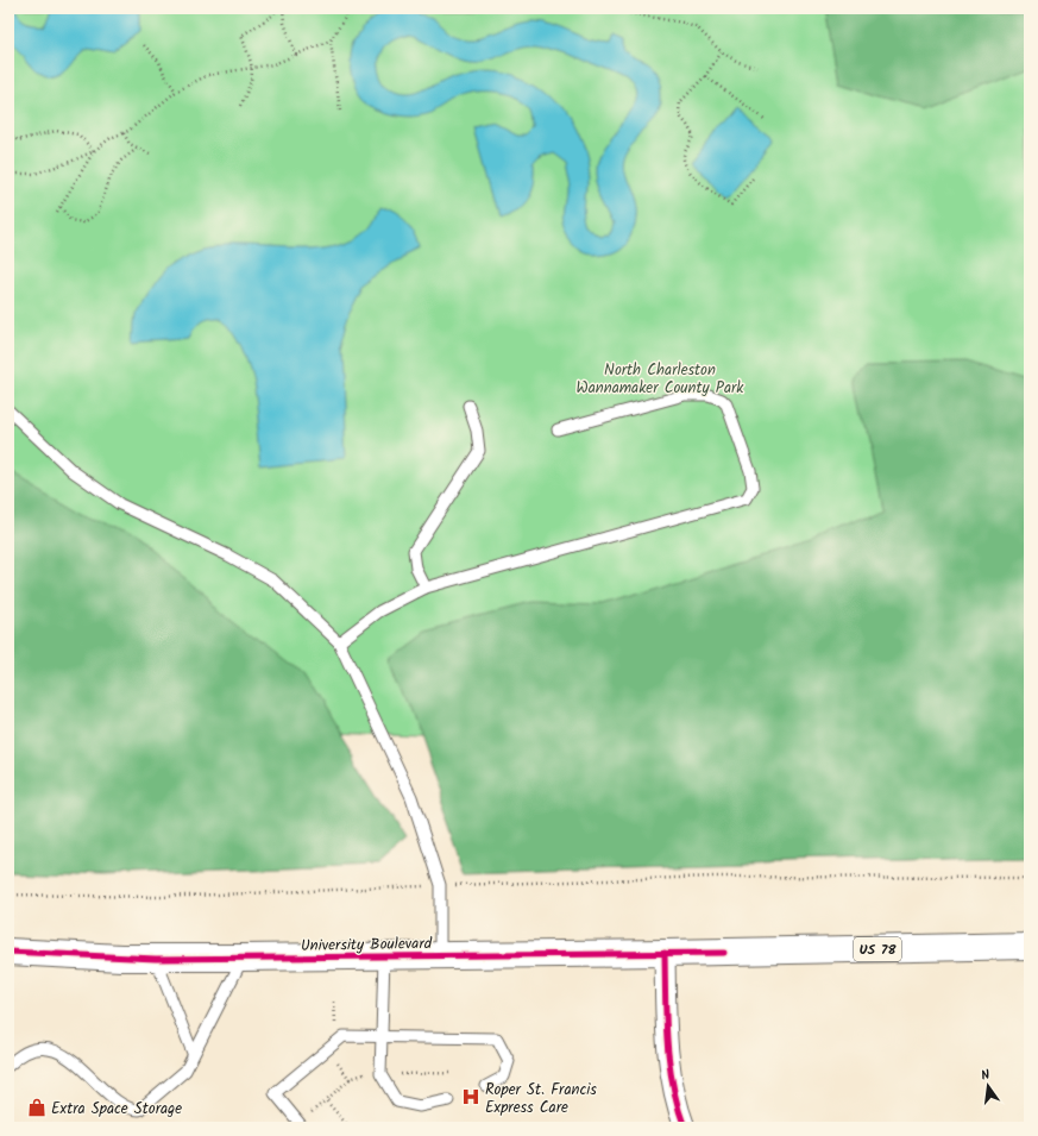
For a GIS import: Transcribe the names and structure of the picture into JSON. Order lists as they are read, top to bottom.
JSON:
{
  "streets": {
    "main road": ["University Boulevard", "US 78"]
  },
  "parks": ["North Charleston Wannamaker County Park"],
  "places": {
    "hospital": ["Roper St. Francis Express Care"],
    "shop": ["Extra Space Storage"]
  },
  "north": "top"
}
